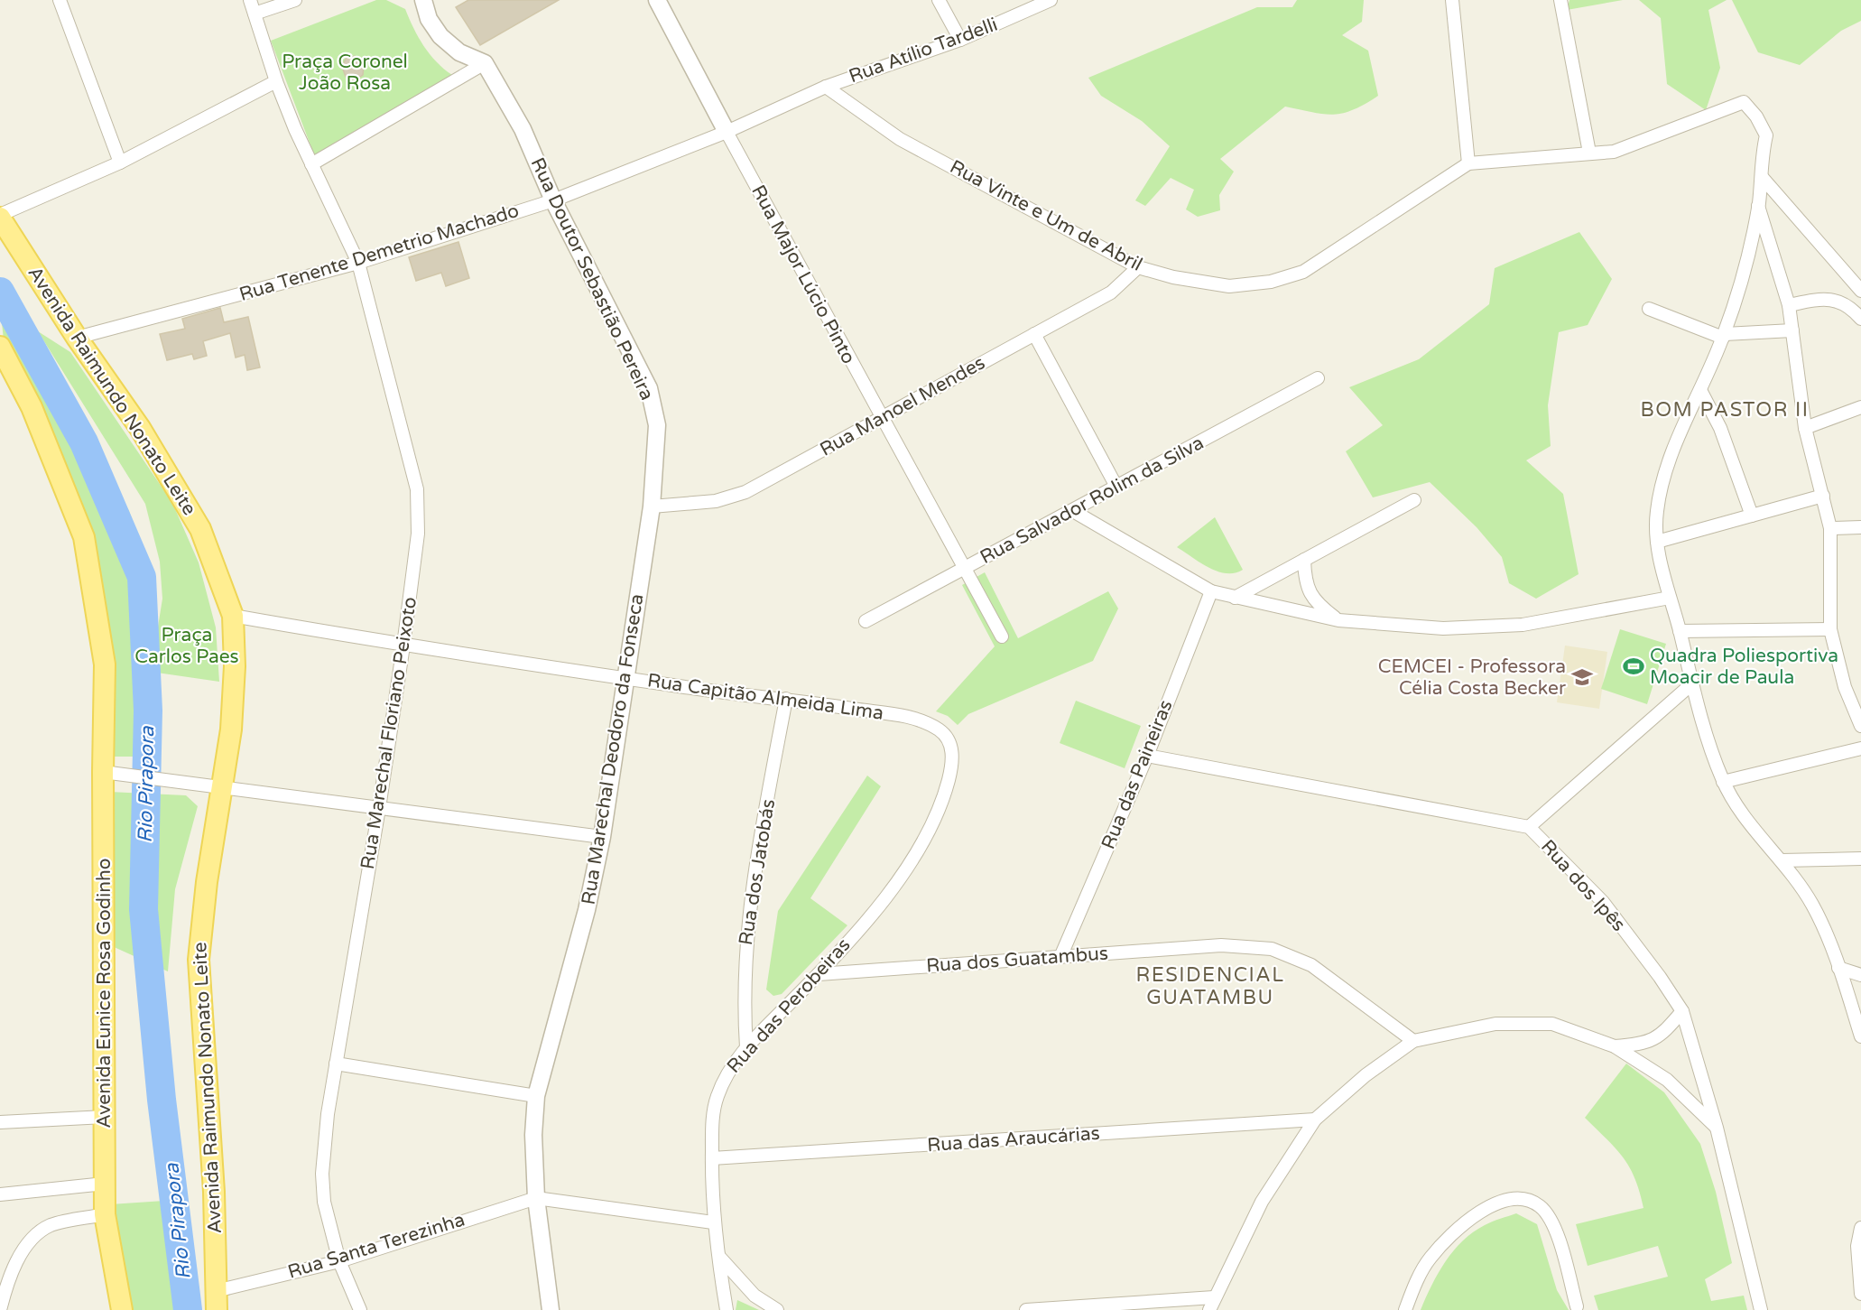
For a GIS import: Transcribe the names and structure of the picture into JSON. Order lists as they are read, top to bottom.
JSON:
{
  "streets": {
    "main road": ["Avenida Raimundo Nonato Leite", "Avenida Eunice Rosa Godinho"],
    "street": [
      "Rua Atílio Tardelli",
      "Rua Vinte e Um de Abril",
      "Rua Tenente Demetrio Machado",
      "Rua Major Lúcio Pinto",
      "Rua Doutor Sebastião Pereira",
      "Rua Manoel Mendes",
      "Rua Salvador Rolim da Silva",
      "Rua Capitão Almeida Lima",
      "Rua Marechal Floriano Peixoto",
      "Rua Marechal Deodoro da Fonseca",
      "Rua das Paineiras",
      "Rua dos Jatobás",
      "Rua dos Ipês",
      "Rua dos Guatambus",
      "Rua das Perobeiras",
      "Rua das Araucárias",
      "Rua Santa Terezinha"
    ]
  },
  "crossings": [
    ["Rua Atílio Tardelli", "Rua Vinte e Um de Abril"],
    ["Rua Atílio Tardelli", "Rua Tenente Demetrio Machado"],
    ["Rua Vinte e Um de Abril", "Rua Tenente Demetrio Machado"],
    ["Rua Vinte e Um de Abril", "Rua Manoel Mendes"],
    ["Rua Tenente Demetrio Machado", "Rua Major Lúcio Pinto"],
    ["Rua Tenente Demetrio Machado", "Rua Doutor Sebastião Pereira"],
    ["Rua Tenente Demetrio Machado", "Avenida Raimundo Nonato Leite"],
    ["Rua Tenente Demetrio Machado", "Rua Marechal Floriano Peixoto"],
    ["Rua Major Lúcio Pinto", "Rua Manoel Mendes"],
    ["Rua Major Lúcio Pinto", "Rua Salvador Rolim da Silva"],
    ["Rua Doutor Sebastião Pereira", "Rua Manoel Mendes"],
    ["Rua Doutor Sebastião Pereira", "Rua Marechal Deodoro da Fonseca"],
    ["Avenida Raimundo Nonato Leite", "Rua Capitão Almeida Lima"],
    ["Avenida Raimundo Nonato Leite", "Rua Santa Terezinha"],
    ["Rua Manoel Mendes", "Rua Marechal Deodoro da Fonseca"],
    ["Rua Capitão Almeida Lima", "Rua Marechal Floriano Peixoto"],
    ["Rua Capitão Almeida Lima", "Rua Marechal Deodoro da Fonseca"],
    ["Rua Capitão Almeida Lima", "Rua dos Jatobás"],
    ["Rua Capitão Almeida Lima", "Rua das Perobeiras"],
    ["Rua Marechal Floriano Peixoto", "Rua Santa Terezinha"],
    ["Rua Marechal Deodoro da Fonseca", "Rua Santa Terezinha"],
    ["Rua das Paineiras", "Rua dos Ipês"],
    ["Rua das Paineiras", "Rua dos Guatambus"],
    ["Rua dos Jatobás", "Rua das Perobeiras"],
    ["Rua dos Guatambus", "Rua das Perobeiras"],
    ["Rua das Perobeiras", "Rua das Araucárias"]
  ],
  "districts": ["BOM PASTOR II", "RESIDENCIAL GUATAMBU"],
  "water": ["Rio Pirapora"],
  "parks": ["Praça Coronel João Rosa", "Praça Carlos Paes"],
  "places": {
    "sports": ["Quadra Poliesportiva Moacir de Paula"],
    "school or university": ["CEMCEI - Professora Célia Costa Becker"]
  }
}
